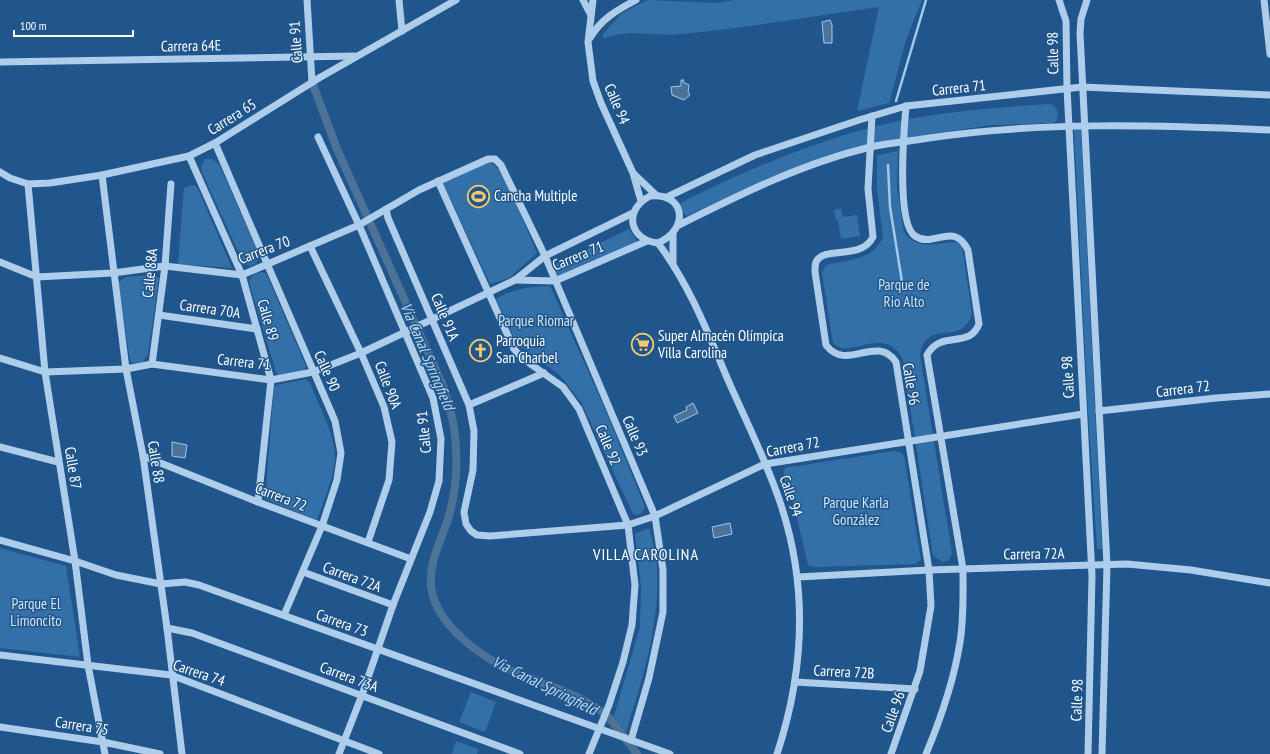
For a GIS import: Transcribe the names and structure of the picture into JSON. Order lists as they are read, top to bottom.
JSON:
{
  "streets": {
    "street": [
      "Calle 91",
      "Carrera 64E",
      "Calle 98",
      "Carrera 71",
      "Calle 94",
      "Carrera 65",
      "Carrera 70",
      "Calle 88A",
      "Carrera 70A",
      "Calle 91A",
      "Calle 89",
      "Calle 90",
      "Calle 96",
      "Calle 90A",
      "Carrera 72",
      "Calle 93",
      "Calle 92",
      "Calle 88",
      "Calle 87",
      "Carrera 72A",
      "Carrera 73",
      "Carrera 72B",
      "Carrera 74",
      "Carrera 73A",
      "Carrera 75"
    ]
  },
  "crossings": [
    ["Calle 91", "Carrera 64E"],
    ["Calle 91", "Carrera 71"],
    ["Calle 91", "Carrera 65"],
    ["Calle 91", "Carrera 70"],
    ["Calle 91", "Carrera 72"],
    ["Calle 91", "Carrera 72A"],
    ["Calle 91", "Carrera 73"],
    ["Calle 91", "Carrera 74"],
    ["Calle 91", "Carrera 73A"],
    ["Carrera 64E", "Carrera 65"],
    ["Calle 98", "Carrera 71"],
    ["Calle 98", "Carrera 72"],
    ["Calle 98", "Carrera 72A"],
    ["Carrera 71", "Calle 94"],
    ["Carrera 71", "Calle 88A"],
    ["Carrera 71", "Calle 91A"],
    ["Carrera 71", "Calle 89"],
    ["Carrera 71", "Calle 90"],
    ["Carrera 71", "Calle 96"],
    ["Carrera 71", "Calle 90A"],
    ["Carrera 71", "Calle 93"],
    ["Carrera 71", "Calle 92"],
    ["Carrera 71", "Calle 88"],
    ["Carrera 71", "Calle 87"],
    ["Calle 94", "Carrera 72"],
    ["Calle 94", "Carrera 72A"],
    ["Calle 94", "Carrera 72B"],
    ["Carrera 65", "Calle 89"],
    ["Carrera 65", "Calle 90"],
    ["Carrera 65", "Calle 88"],
    ["Carrera 65", "Calle 87"],
    ["Carrera 70", "Calle 88A"],
    ["Carrera 70", "Calle 91A"],
    ["Carrera 70", "Calle 89"],
    ["Carrera 70", "Calle 90"],
    ["Carrera 70", "Calle 90A"],
    ["Carrera 70", "Calle 93"],
    ["Carrera 70", "Calle 92"],
    ["Carrera 70", "Calle 88"],
    ["Carrera 70", "Calle 87"],
    ["Calle 88A", "Carrera 70A"],
    ["Carrera 70A", "Calle 89"],
    ["Calle 91A", "Carrera 72"],
    ["Calle 89", "Carrera 72"],
    ["Calle 90", "Carrera 72"],
    ["Calle 90", "Carrera 72A"],
    ["Calle 90", "Carrera 73"],
    ["Calle 96", "Carrera 72"],
    ["Calle 96", "Carrera 72A"],
    ["Calle 96", "Carrera 72B"],
    ["Calle 90A", "Carrera 72"],
    ["Carrera 72", "Calle 93"],
    ["Carrera 72", "Calle 92"],
    ["Carrera 72", "Calle 88"],
    ["Calle 93", "Carrera 73"],
    ["Calle 92", "Carrera 73"],
    ["Calle 88", "Carrera 73"],
    ["Calle 88", "Carrera 74"],
    ["Calle 88", "Carrera 73A"],
    ["Calle 87", "Carrera 73"],
    ["Calle 87", "Carrera 74"],
    ["Calle 87", "Carrera 75"]
  ],
  "districts": ["VILLA CAROLINA"],
  "water": ["Via Canal Springfield"],
  "parks": [
    "Parque de Rio Alto",
    "Parque Riomar",
    "Parque Karla González",
    "Parque El Limoncito"
  ],
  "places": {
    "sports": ["Cancha Multiple"],
    "supermarket": ["Super Almacén Olímpica Villa Carolina"],
    "church": ["Parroquia San Charbel"]
  },
  "scale_bar": "100 m"
}
